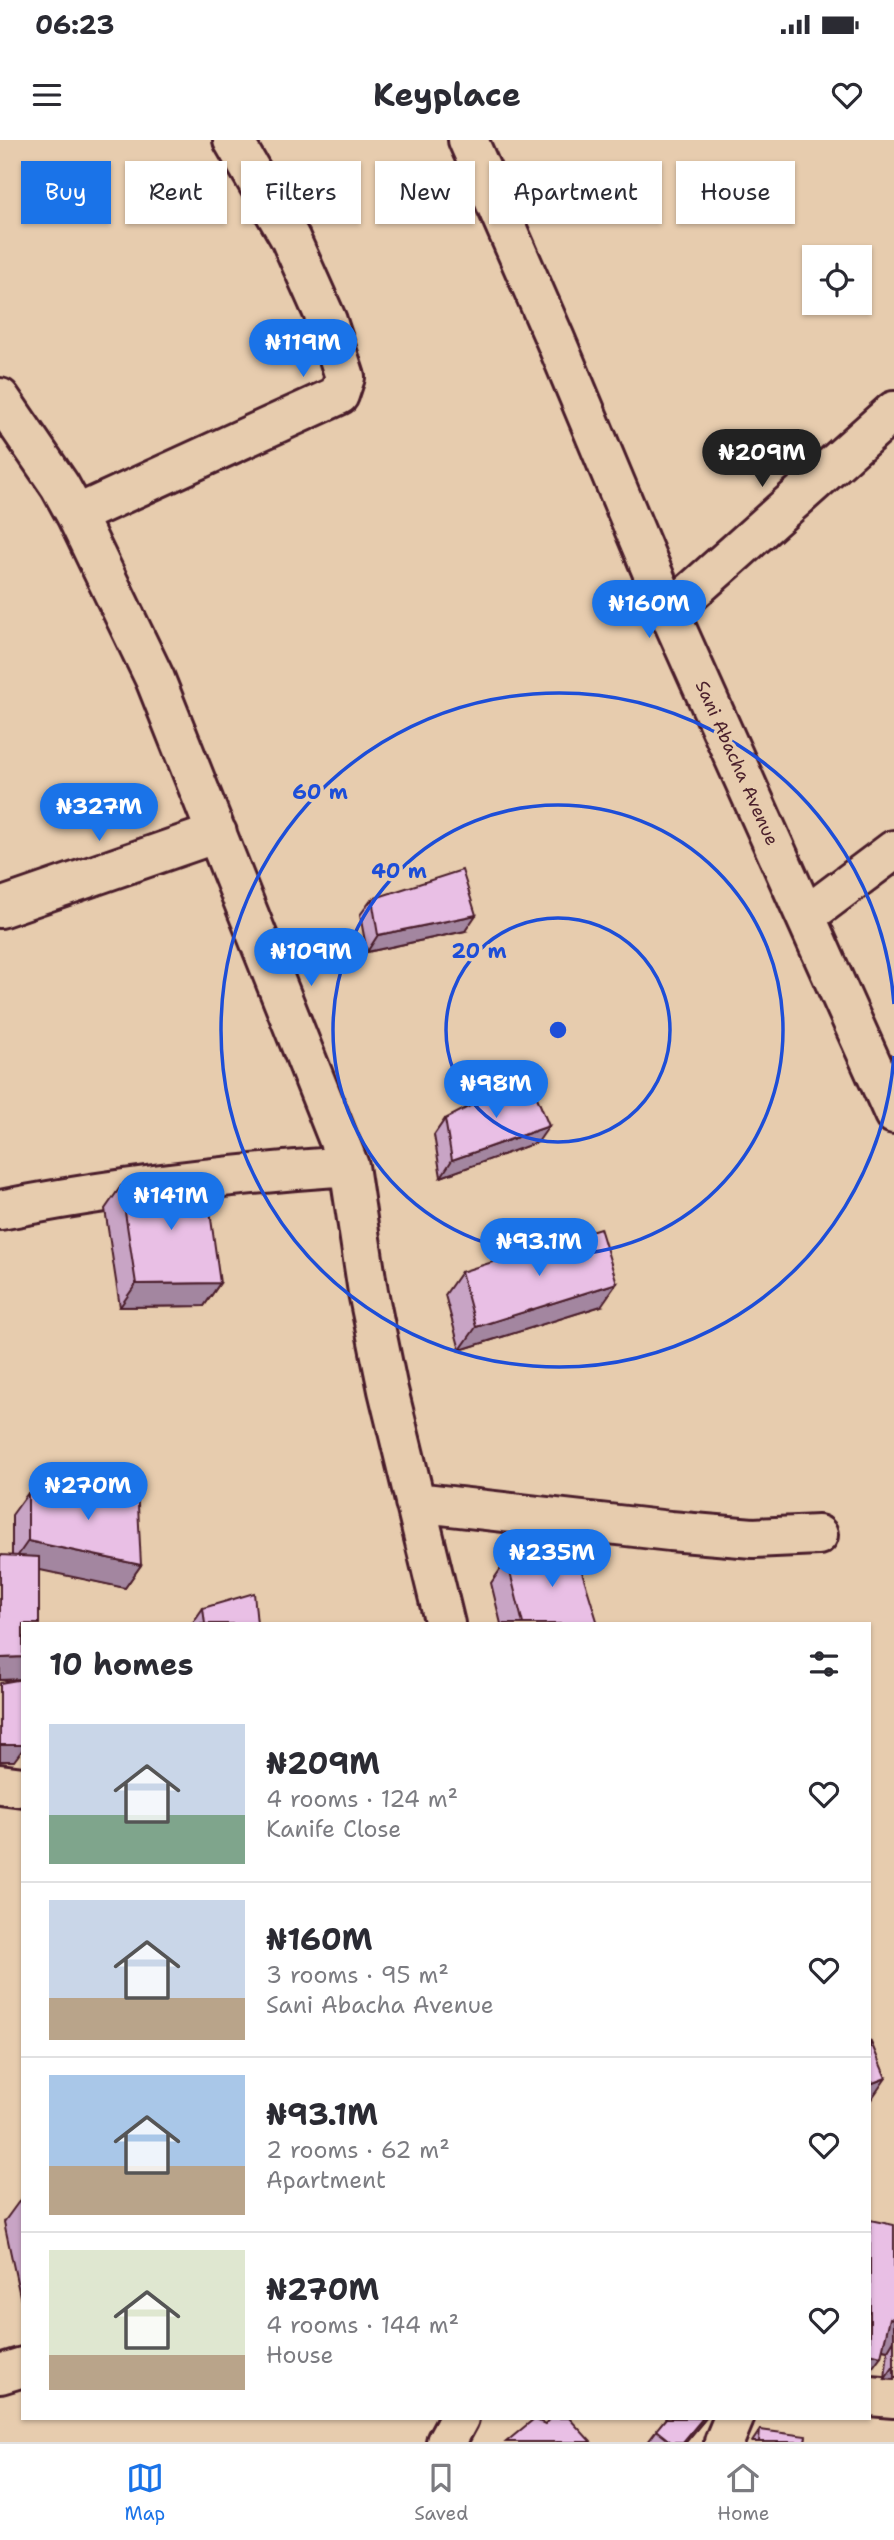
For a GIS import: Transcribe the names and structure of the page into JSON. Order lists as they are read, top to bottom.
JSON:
{
  "streets": {
    "street": ["Sani Abacha Avenue"]
  },
  "page": {
    "status": "06:23",
    "header": "Keyplace",
    "chip": [
      "Buy",
      "Rent",
      "Filters",
      "New",
      "Apartment",
      "House"
    ],
    "price": [
      "₦119M",
      "₦209M",
      "₦160M",
      "₦327M",
      "₦109M",
      "₦98M",
      "₦141M",
      "₦93.1M",
      "₦270M",
      "₦235M"
    ],
    "heading": "10 homes",
    "list": [
      {
        "name": "₦209M",
        "note": "4 rooms · 124 m² · Kanife Close"
      },
      {
        "name": "₦160M",
        "note": "3 rooms · 95 m² · Sani Abacha Avenue"
      },
      {
        "name": "₦93.1M",
        "note": "2 rooms · 62 m² · Apartment"
      },
      {
        "name": "₦270M",
        "note": "4 rooms · 144 m² · House"
      }
    ],
    "tabs": ["Map", "Saved", "Home"]
  },
  "rings": ["60 m", "40 m", "20 m"]
}
